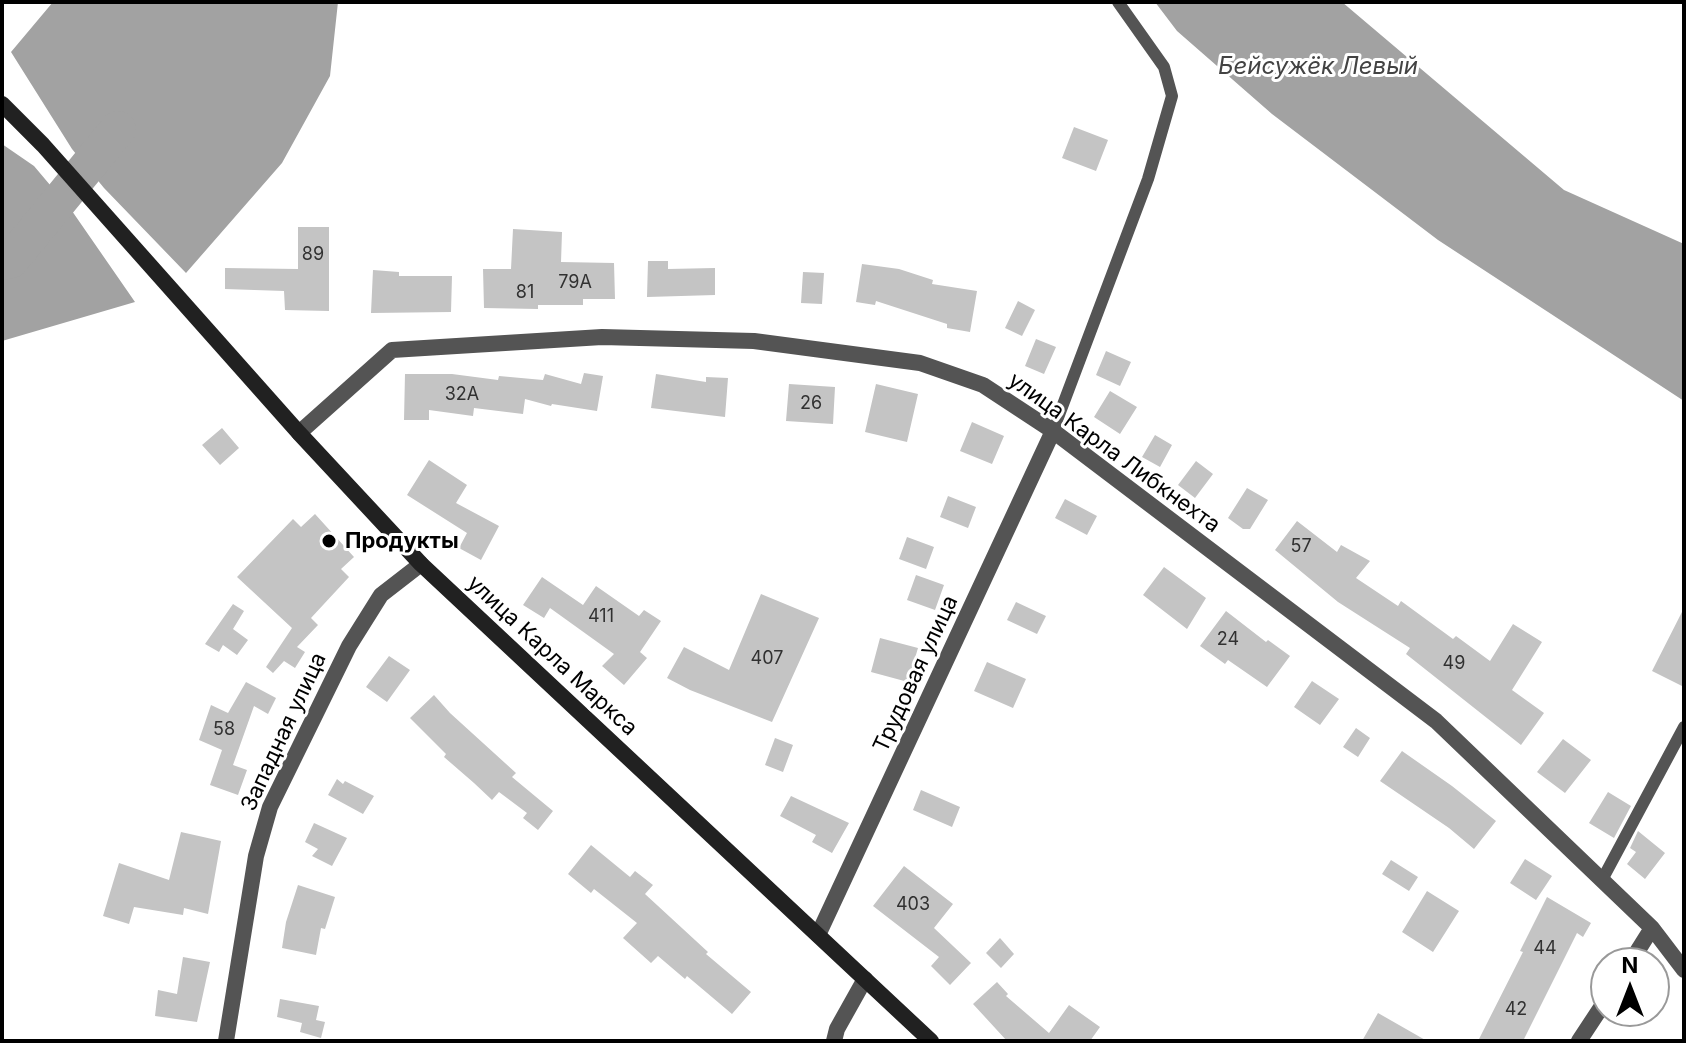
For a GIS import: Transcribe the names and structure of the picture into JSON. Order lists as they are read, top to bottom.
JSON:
{
  "streets": {
    "main road": ["улица Карла Маркса"],
    "street": ["улица Карла Либкнехта", "Трудовая улица", "Западная улица"]
  },
  "crossings": [
    ["улица Карла Либкнехта", "улица Карла Маркса"],
    ["улица Карла Либкнехта", "Трудовая улица"],
    ["улица Карла Маркса", "Трудовая улица"],
    ["улица Карла Маркса", "Западная улица"]
  ],
  "water": ["Бейсужёк Левый"],
  "places": ["Продукты"],
  "house_numbers": [
    "89",
    "79А",
    "81",
    "32А",
    "26",
    "57",
    "411",
    "24",
    "407",
    "49",
    "58",
    "403",
    "44",
    "42"
  ],
  "north": "top"
}
